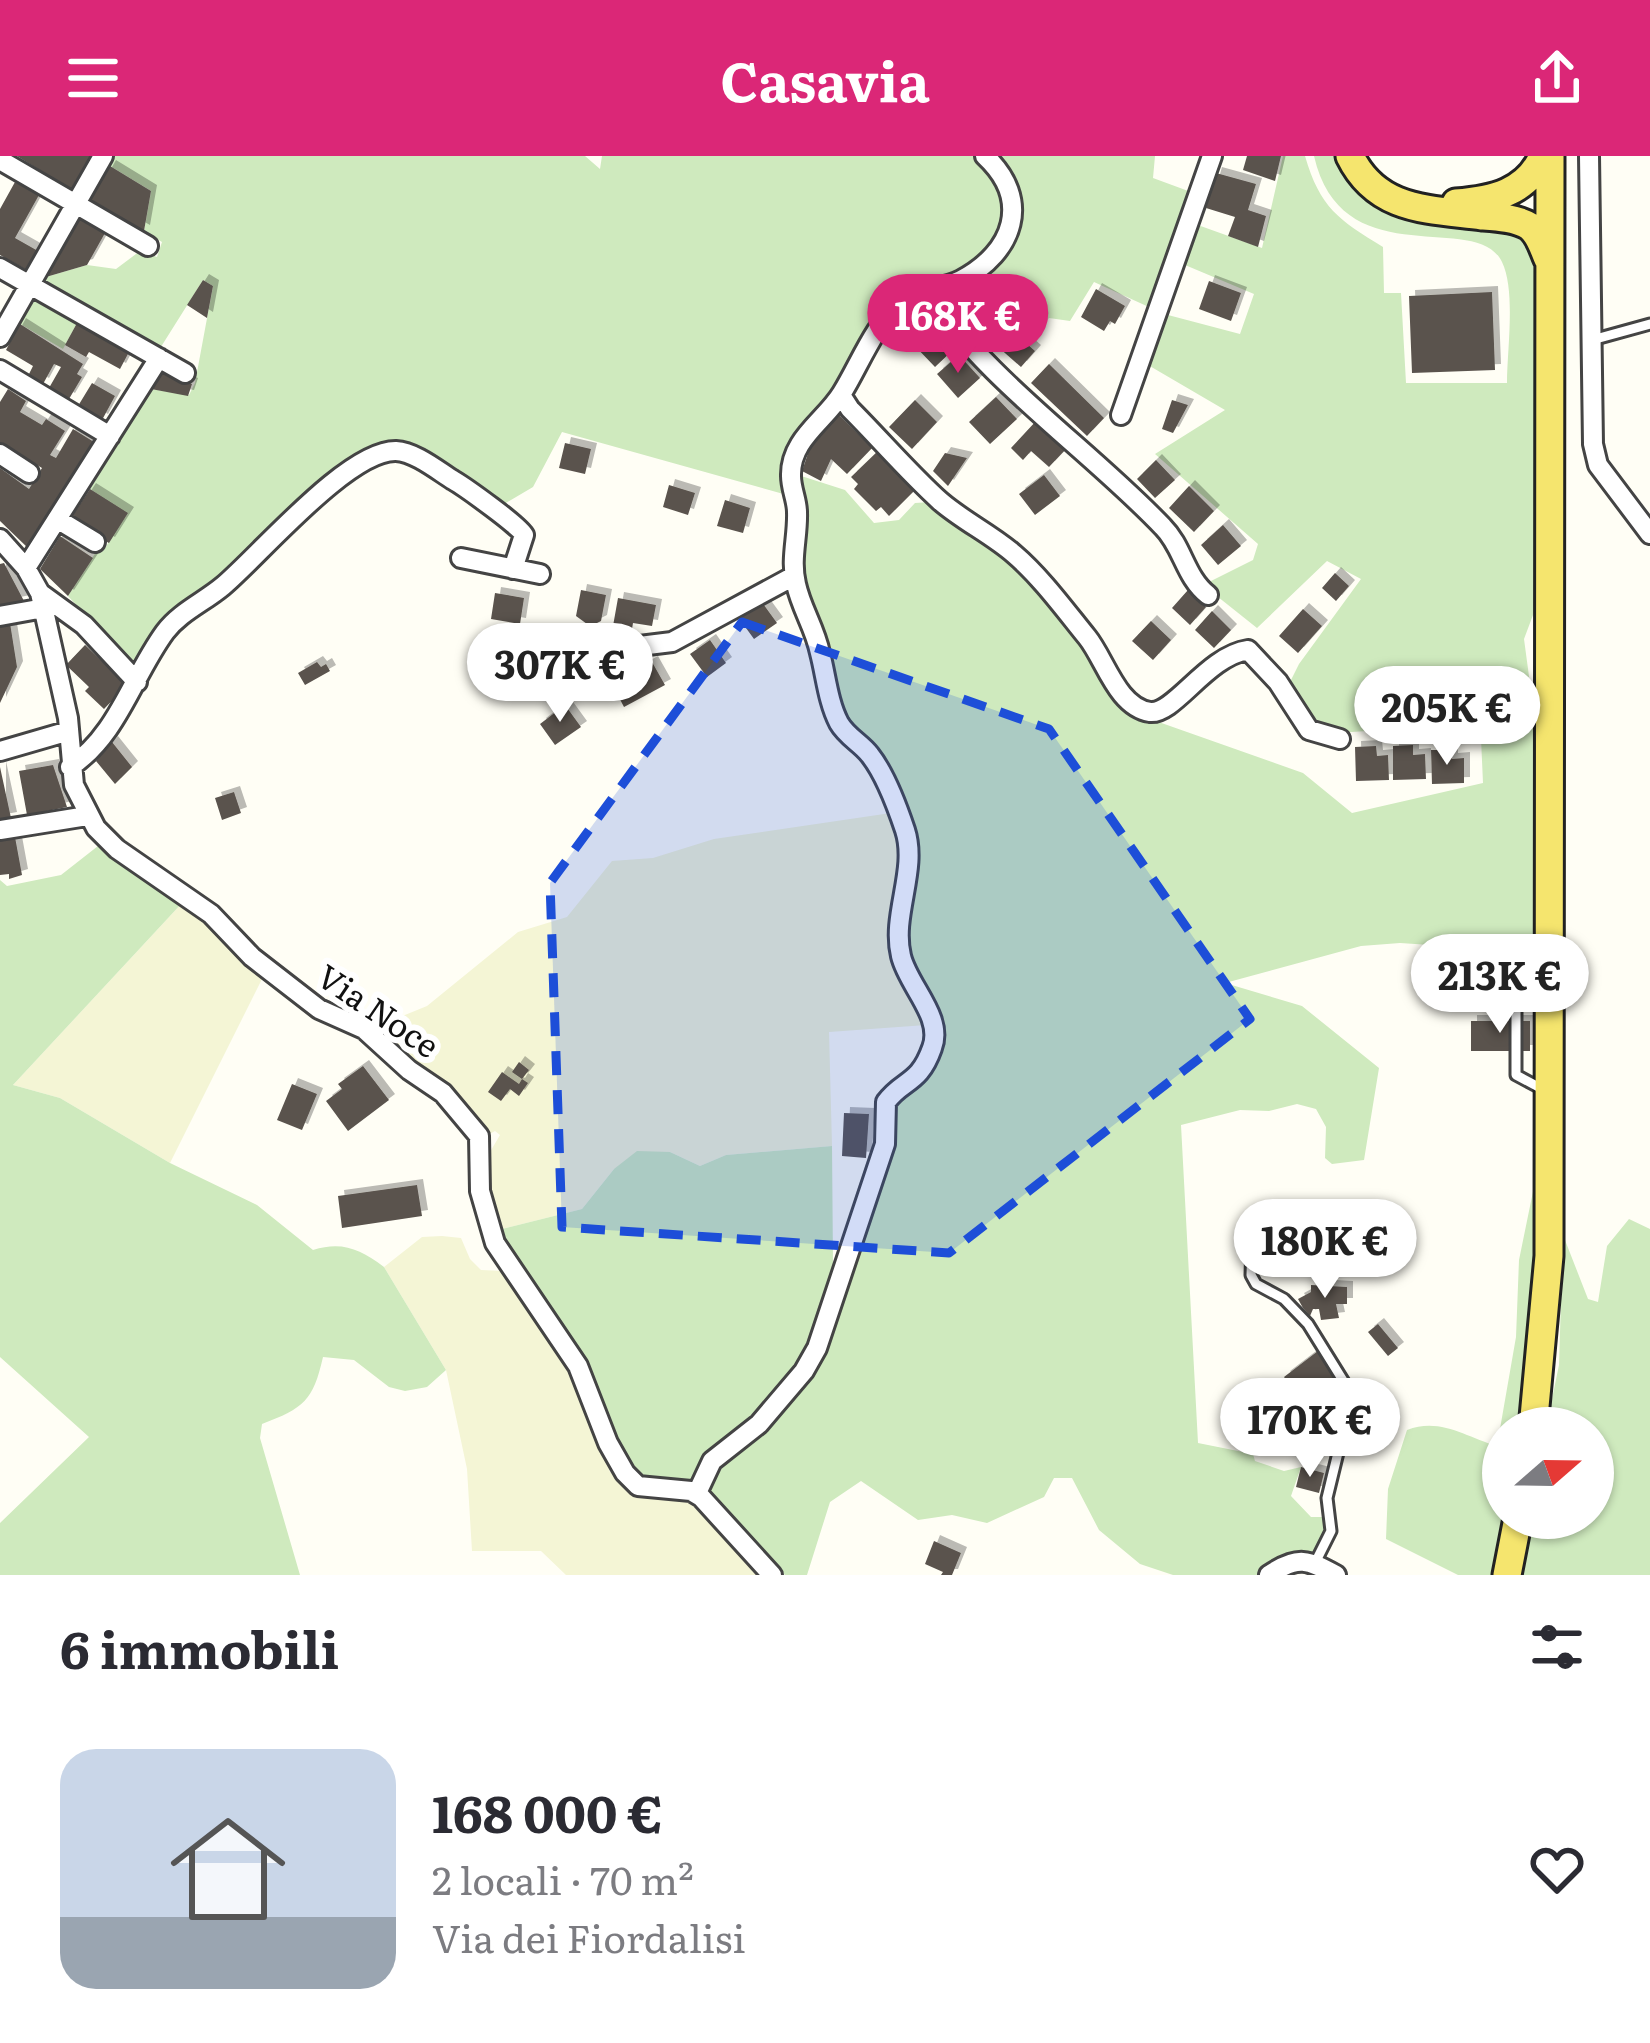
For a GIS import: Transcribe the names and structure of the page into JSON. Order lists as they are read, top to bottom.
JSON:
{
  "streets": {
    "street": ["Via Noce"]
  },
  "north": "right",
  "page": {
    "header": "Casavia",
    "price": [
      "168K €",
      "307K €",
      "205K €",
      "213K €",
      "180K €",
      "170K €"
    ],
    "heading": "6 immobili",
    "list": [
      {
        "name": "168 000 €",
        "note": "2 locali · 70 m² · Via dei Fiordalisi"
      }
    ]
  }
}
